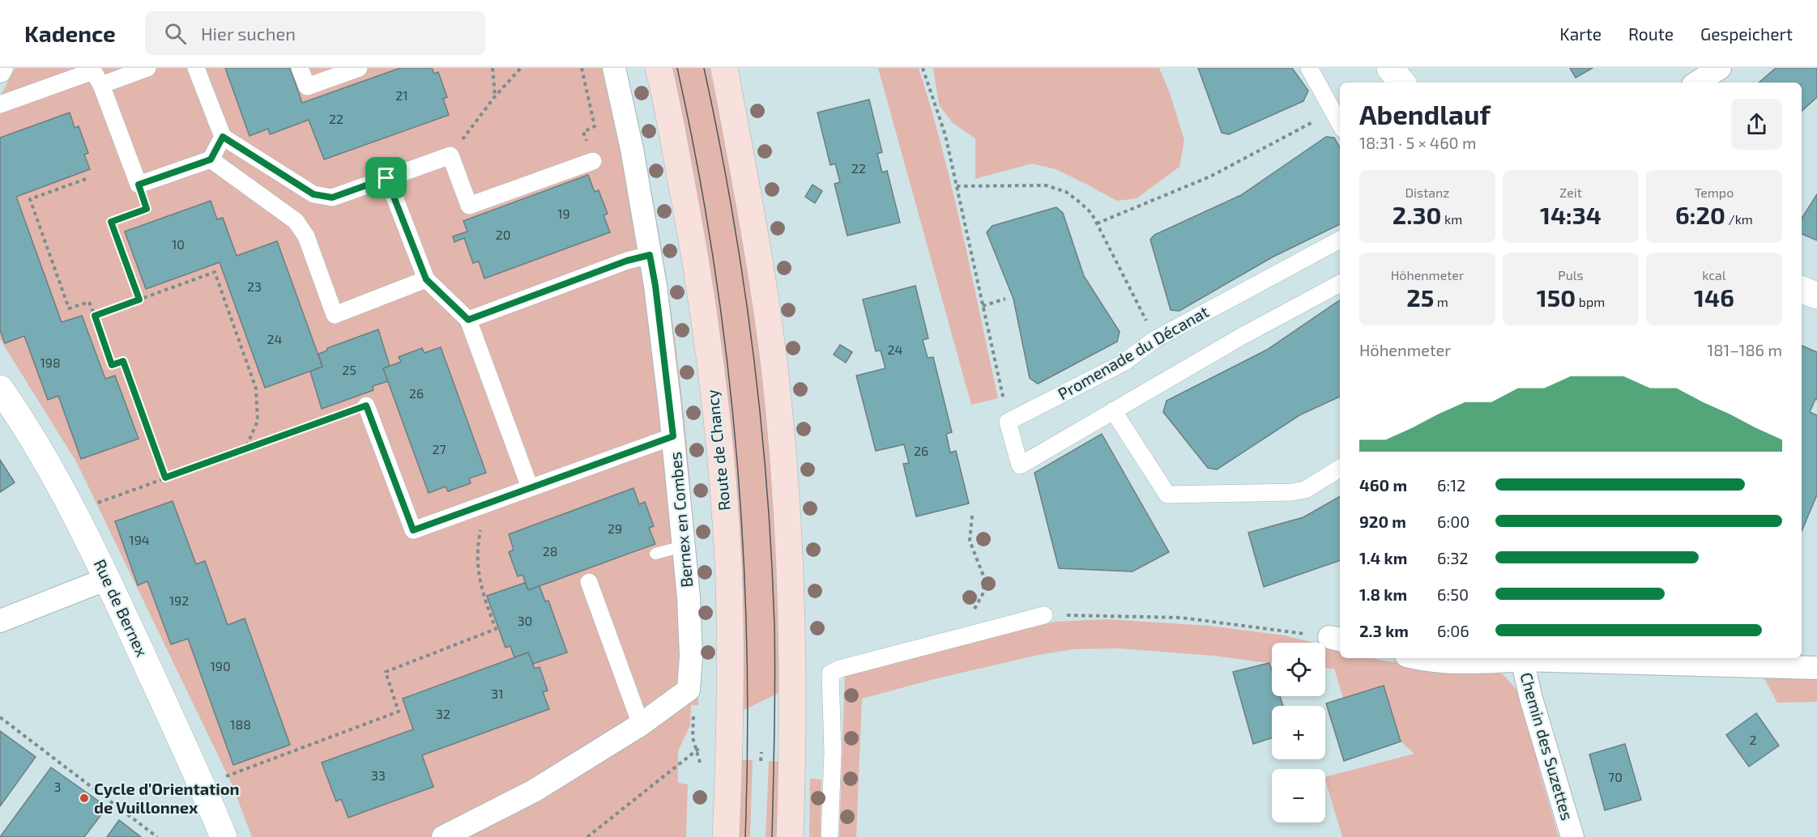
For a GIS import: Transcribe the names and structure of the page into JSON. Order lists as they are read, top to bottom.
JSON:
{
  "streets": {
    "main road": ["Route de Chancy"],
    "street": [
      "Promenade du Décanat",
      "Bernex en Combes",
      "Rue de Bernex",
      "Chemin des Suzettes"
    ]
  },
  "places": ["Cycle d'Orientation de Vuillonnex"],
  "house_numbers": [
    "21",
    "22",
    "22",
    "19",
    "20",
    "10",
    "23",
    "24",
    "24",
    "198",
    "25",
    "26",
    "27",
    "26",
    "29",
    "194",
    "28",
    "192",
    "30",
    "190",
    "31",
    "32",
    "188",
    "2",
    "33",
    "70",
    "3"
  ],
  "page": {
    "header": "Kadence",
    "search": "Hier suchen",
    "nav": ["Karte", "Route", "Gespeichert"],
    "heading": ["Abendlauf", "18:31 · 5 × 460 m"],
    "stats": [
      ["Distanz", "2.30 km"],
      ["Zeit", "14:34"],
      ["Tempo", "6:20 /km"],
      ["Höhenmeter", "25 m"],
      ["Puls", "150 bpm"],
      ["kcal", "146"]
    ],
    "chart": ["Höhenmeter", "181–186 m"],
    "list": [
      {
        "name": "460 m",
        "note": "6:12"
      },
      {
        "name": "920 m",
        "note": "6:00"
      },
      {
        "name": "1.4 km",
        "note": "6:32"
      },
      {
        "name": "1.8 km",
        "note": "6:50"
      },
      {
        "name": "2.3 km",
        "note": "6:06"
      }
    ],
    "map_buttons": ["+", "−"]
  }
}
